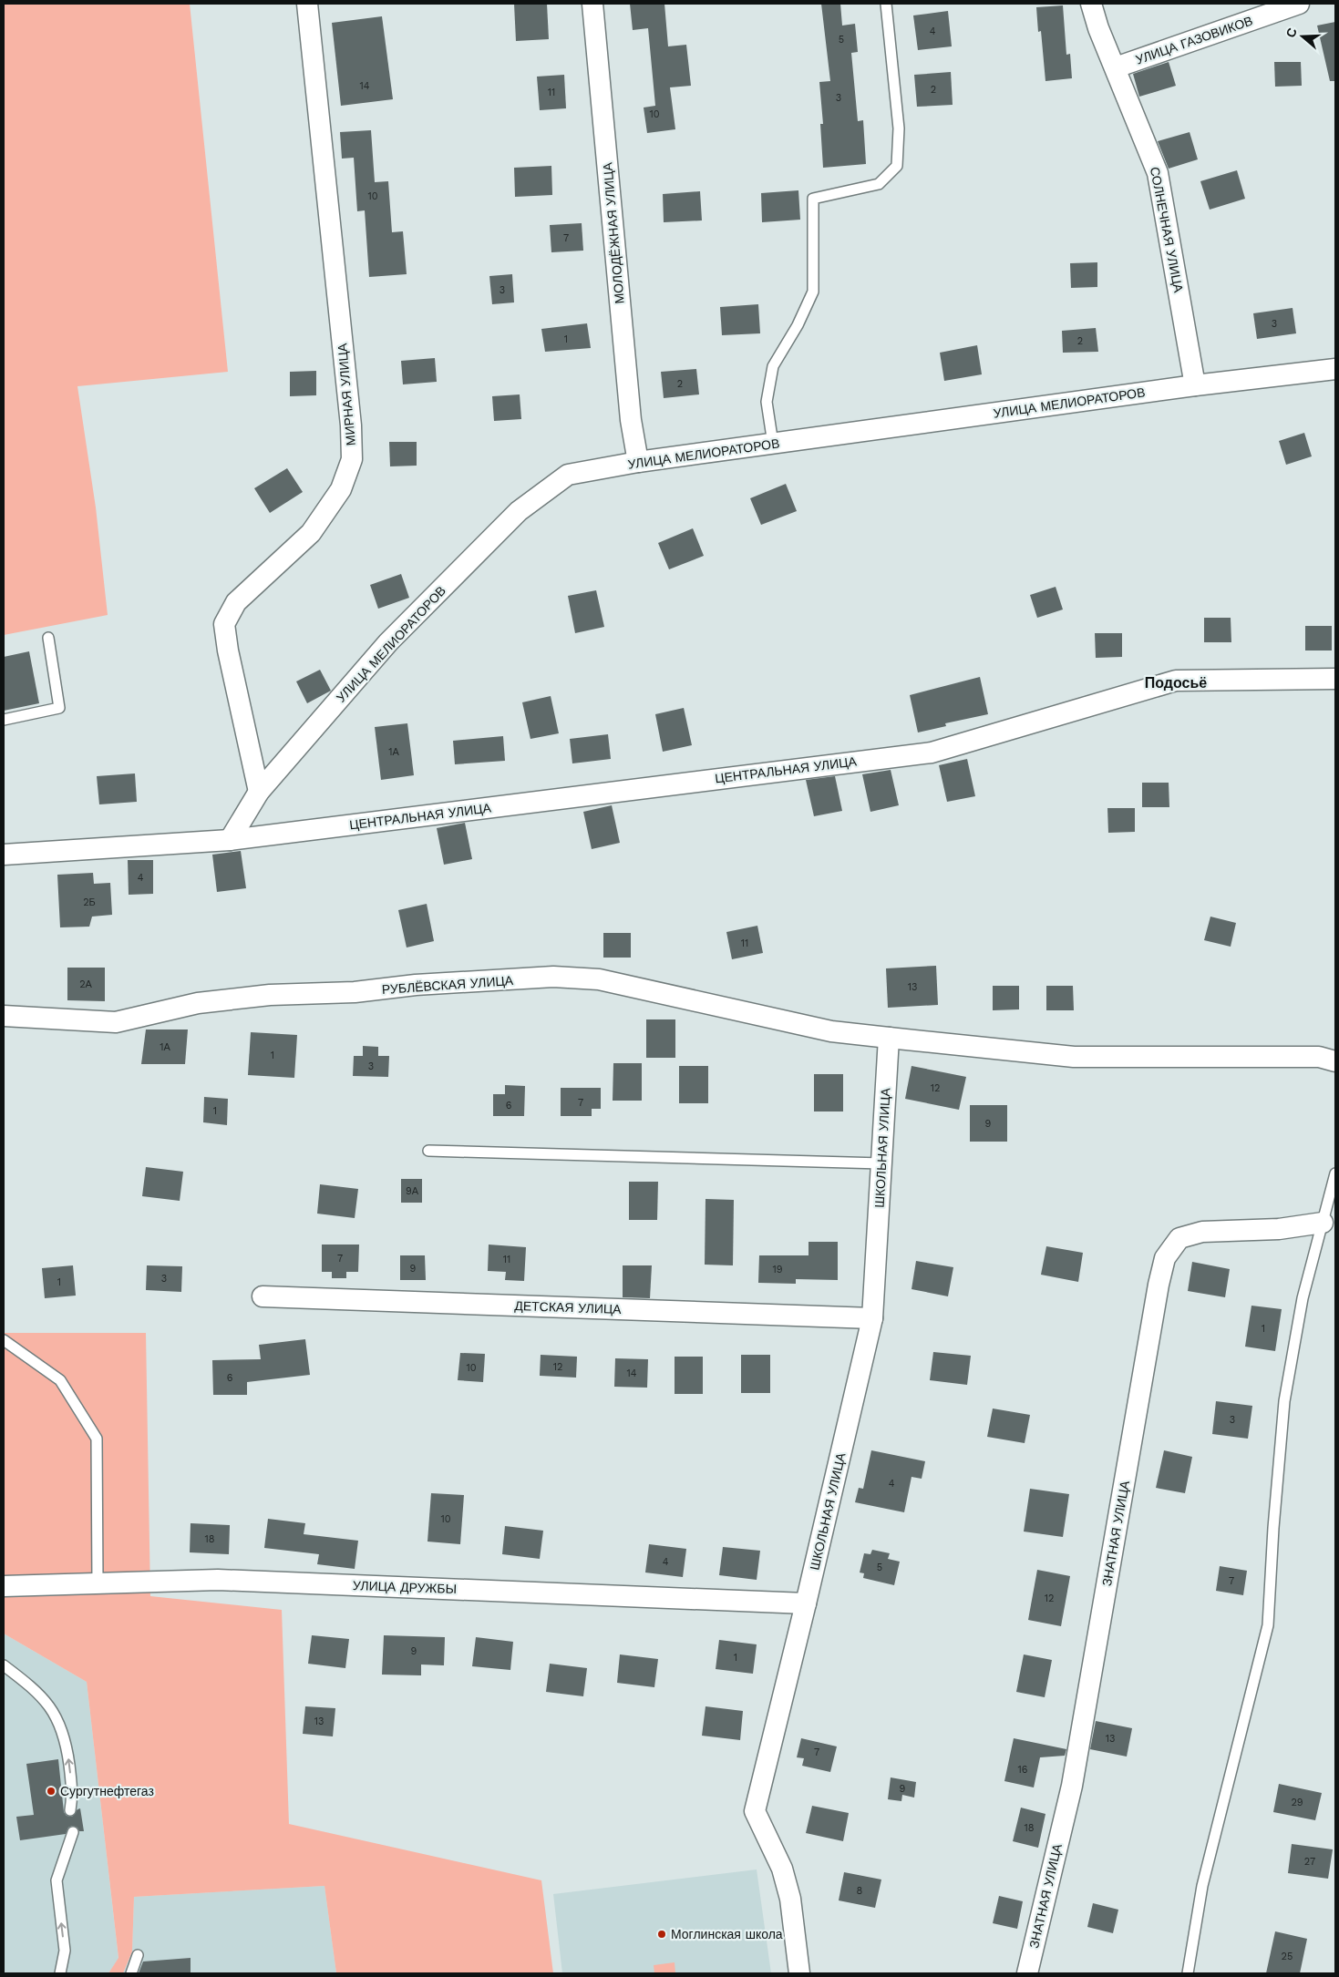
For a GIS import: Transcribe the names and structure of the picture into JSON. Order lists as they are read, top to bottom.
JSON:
{
  "streets": {
    "street": [
      "УЛИЦА ГАЗОВИКОВ",
      "СОЛНЕЧНАЯ УЛИЦА",
      "МОЛОДЁЖНАЯ УЛИЦА",
      "МИРНАЯ УЛИЦА",
      "УЛИЦА МЕЛИОРАТОРОВ",
      "ЦЕНТРАЛЬНАЯ УЛИЦА",
      "РУБЛЁВСКАЯ УЛИЦА",
      "ШКОЛЬНАЯ УЛИЦА",
      "ДЕТСКАЯ УЛИЦА",
      "ЗНАТНАЯ УЛИЦА",
      "УЛИЦА ДРУЖБЫ"
    ]
  },
  "crossings": [
    ["УЛИЦА ГАЗОВИКОВ", "СОЛНЕЧНАЯ УЛИЦА"],
    ["СОЛНЕЧНАЯ УЛИЦА", "УЛИЦА МЕЛИОРАТОРОВ"],
    ["МОЛОДЁЖНАЯ УЛИЦА", "УЛИЦА МЕЛИОРАТОРОВ"],
    ["МИРНАЯ УЛИЦА", "УЛИЦА МЕЛИОРАТОРОВ"],
    ["УЛИЦА МЕЛИОРАТОРОВ", "ЦЕНТРАЛЬНАЯ УЛИЦА"],
    ["РУБЛЁВСКАЯ УЛИЦА", "ШКОЛЬНАЯ УЛИЦА"],
    ["ШКОЛЬНАЯ УЛИЦА", "ДЕТСКАЯ УЛИЦА"],
    ["ШКОЛЬНАЯ УЛИЦА", "УЛИЦА ДРУЖБЫ"]
  ],
  "districts": ["Подосьё"],
  "places": ["Сургутнефтегаз", "Моглинская школа"],
  "house_numbers": [
    "4",
    "5",
    "14",
    "2",
    "11",
    "3",
    "10",
    "10",
    "7",
    "3",
    "3",
    "1",
    "2",
    "2",
    "1А",
    "4",
    "2Б",
    "11",
    "2А",
    "13",
    "1А",
    "1",
    "3",
    "12",
    "7",
    "6",
    "1",
    "9",
    "9А",
    "7",
    "11",
    "9",
    "19",
    "3",
    "1",
    "1",
    "12",
    "10",
    "14",
    "6",
    "3",
    "4",
    "10",
    "18",
    "4",
    "5",
    "7",
    "12",
    "9",
    "1",
    "13",
    "13",
    "7",
    "16",
    "9",
    "29",
    "18",
    "27",
    "8",
    "25"
  ],
  "north": "left"
}
